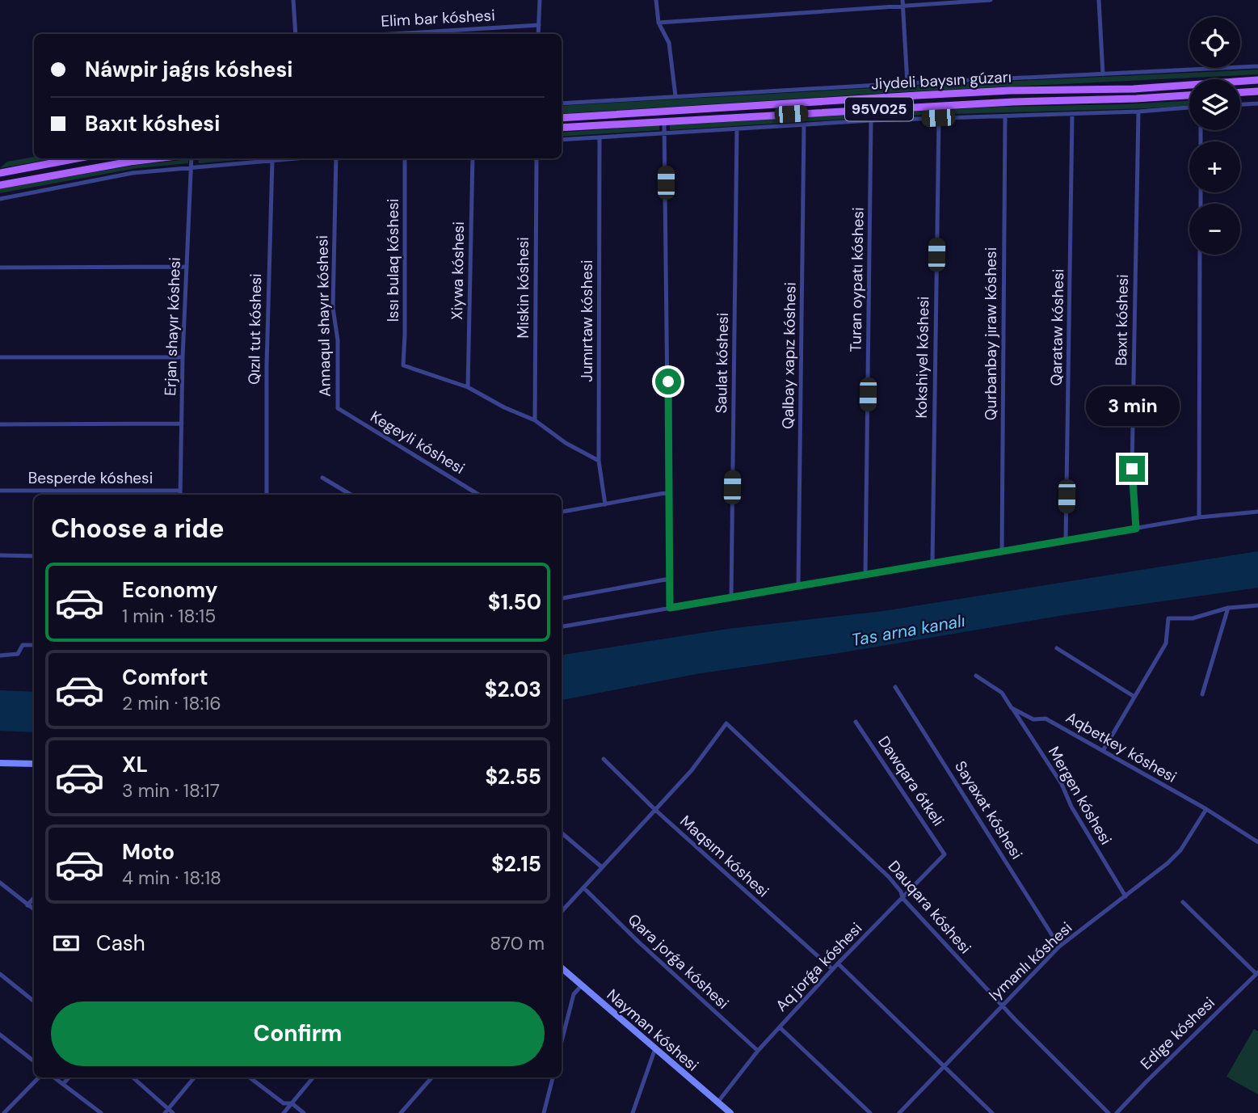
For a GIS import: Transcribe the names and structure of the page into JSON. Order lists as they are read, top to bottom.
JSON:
{
  "streets": {
    "main road": ["Jiydeli baysın gúzarı", "95V025", "Nayman kóshesi"],
    "street": [
      "Elim bar kóshesi",
      "Issı bulaq kóshesi",
      "Xiywa kóshesi",
      "Turan oypatı kóshesi",
      "Miskin kóshesi",
      "Annaqul shayır kóshesi",
      "Baxıt kóshesi",
      "Jumırtaw kóshesi",
      "Erjan shayır kóshesi",
      "Qarataw kóshesi",
      "Qızıl tut kóshesi",
      "Qurbanbay jıraw kóshesi",
      "Qalbay xapız kóshesi",
      "Kokshiyel kóshesi",
      "Saulat kóshesi",
      "Kegeyli kóshesi",
      "Besperde kóshesi",
      "Aqbetkey kóshesi",
      "Dawqara ótkeli",
      "Mergen kóshesi",
      "Sayaxat kóshesi",
      "Maqsım kóshesi",
      "Dauqara kóshesi",
      "Qara jorǵa kóshesi",
      "Iymanlı kóshesi",
      "Aq jorǵa kóshesi",
      "Edige kóshesi"
    ]
  },
  "crossings": [
    ["Issı bulaq kóshesi", "Xiywa kóshesi"],
    ["Annaqul shayır kóshesi", "Kegeyli kóshesi"],
    ["Erjan shayır kóshesi", "Besperde kóshesi"],
    ["Aqbetkey kóshesi", "Mergen kóshesi"],
    ["Aqbetkey kóshesi", "Iymanlı kóshesi"],
    ["Dawqara ótkeli", "Aq jorǵa kóshesi"],
    ["Mergen kóshesi", "Iymanlı kóshesi"],
    ["Sayaxat kóshesi", "Iymanlı kóshesi"],
    ["Maqsım kóshesi", "Dauqara kóshesi"],
    ["Maqsım kóshesi", "Aq jorǵa kóshesi"],
    ["Dauqara kóshesi", "Iymanlı kóshesi"],
    ["Dauqara kóshesi", "Aq jorǵa kóshesi"],
    ["Qara jorǵa kóshesi", "Aq jorǵa kóshesi"],
    ["Aq jorǵa kóshesi", "Nayman kóshesi"]
  ],
  "water": ["Tas arna kanalı"],
  "page": {
    "map_buttons": ["+", "−"],
    "banner": ["Náwpir jaǵıs kóshesi", "Baxıt kóshesi"],
    "bubble": "3 min",
    "heading": "Choose a ride",
    "list": [
      {
        "name": "Economy",
        "note": "1 min · 18:15",
        "value": "$1.50"
      },
      {
        "name": "Comfort",
        "note": "2 min · 18:16",
        "value": "$2.03"
      },
      {
        "name": "XL",
        "note": "3 min · 18:17",
        "value": "$2.55"
      },
      {
        "name": "Moto",
        "note": "4 min · 18:18",
        "value": "$2.15"
      }
    ],
    "pay": ["Cash", "870 m"],
    "buttons": "Confirm"
  }
}
